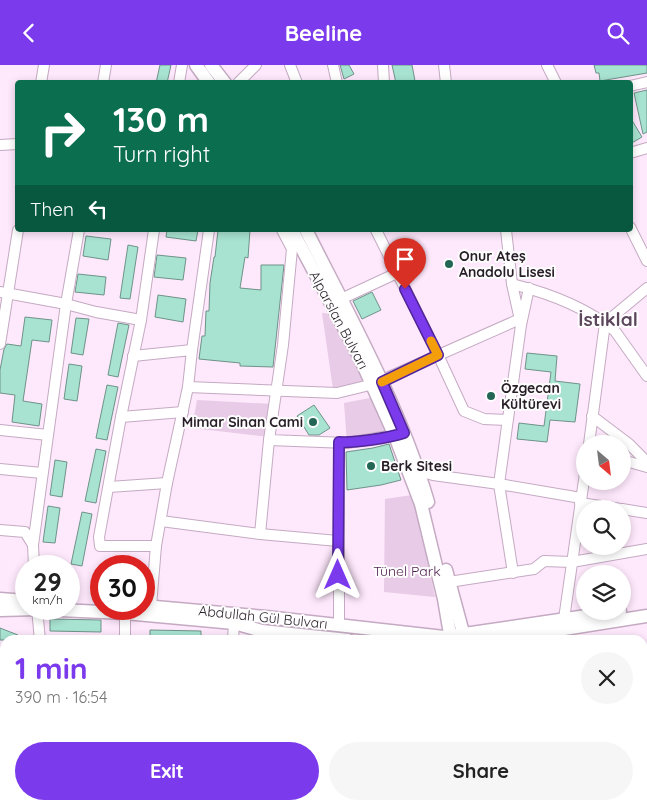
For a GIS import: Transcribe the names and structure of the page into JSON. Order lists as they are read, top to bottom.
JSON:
{
  "streets": {
    "main road": ["Alparslan Bulvarı", "Abdullah Gül Bulvarı"]
  },
  "districts": ["İstiklal"],
  "parks": ["Tünel Park"],
  "places": [
    "Onur Ateş Anadolu Lisesi",
    "Özgecan Kültürevi",
    "Mimar Sinan Cami",
    "Berk Sitesi"
  ],
  "north": "bottom right",
  "page": {
    "header": "Beeline",
    "turn": ["130 m", "Turn right"],
    "then": "Then",
    "speed": "29 km/h",
    "limit": "30",
    "heading": ["1 min", "390 m · 16:54"],
    "buttons": ["Exit", "Share"]
  }
}
